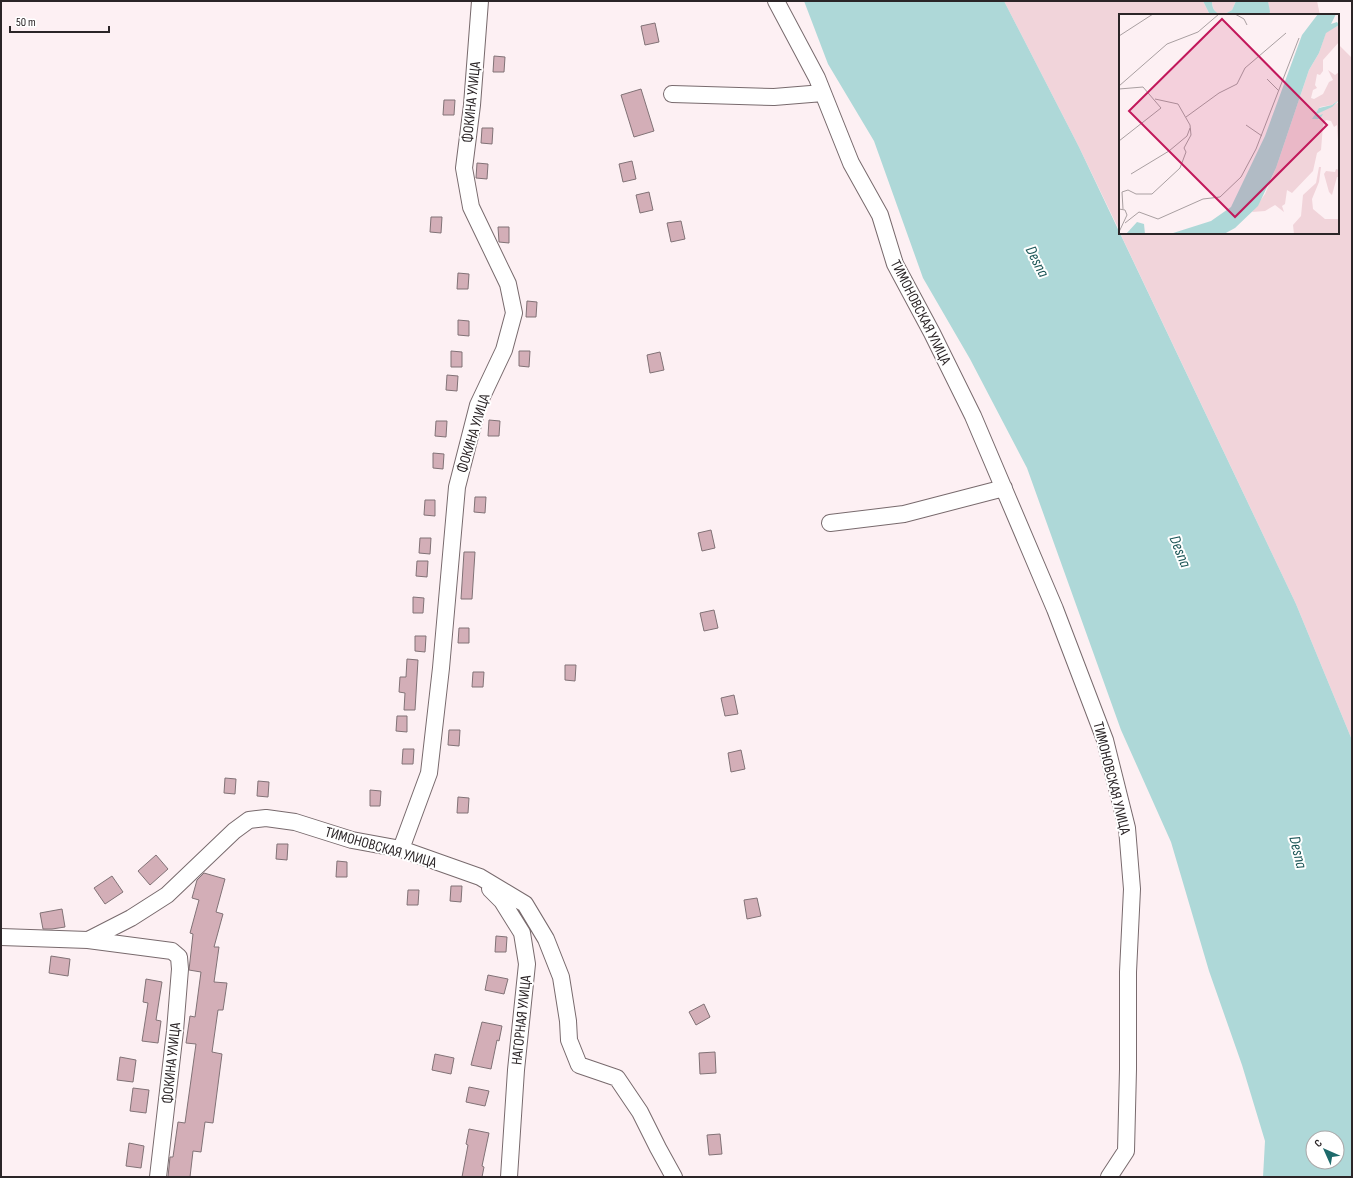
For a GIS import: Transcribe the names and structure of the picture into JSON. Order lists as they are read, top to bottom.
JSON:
{
  "streets": {
    "street": ["ФОКИНА УЛИЦА", "ТИМОНОВСКАЯ УЛИЦА", "НАГОРНАЯ УЛИЦА"]
  },
  "crossings": [
    ["ФОКИНА УЛИЦА", "ТИМОНОВСКАЯ УЛИЦА"],
    ["ТИМОНОВСКАЯ УЛИЦА", "НАГОРНАЯ УЛИЦА"]
  ],
  "water": ["Desna"],
  "scale_bar": "50 m",
  "north": "top left"
}
